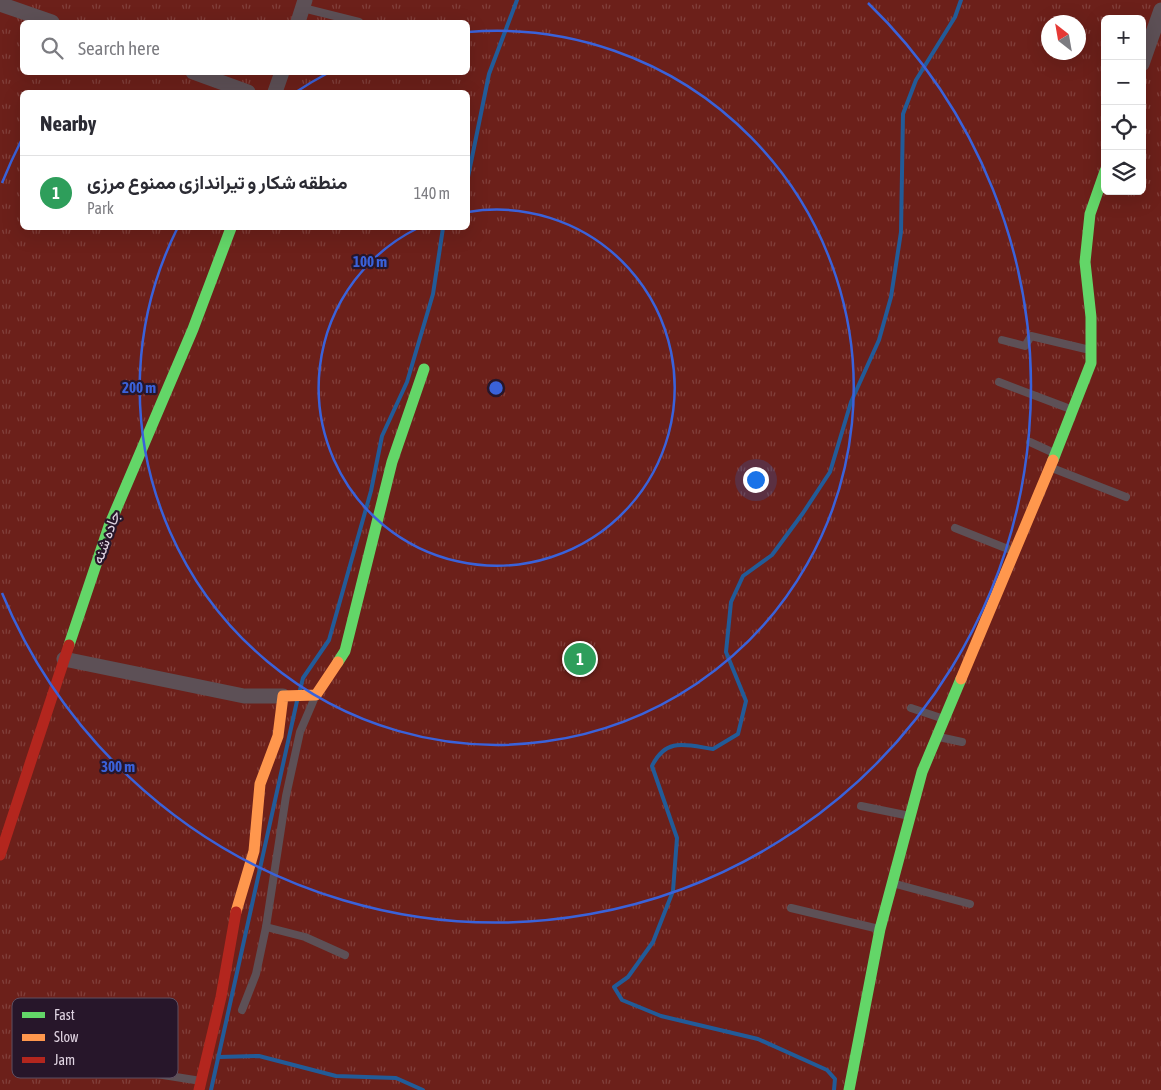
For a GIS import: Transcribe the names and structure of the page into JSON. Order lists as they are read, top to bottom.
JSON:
{
  "streets": {
    "street": ["جاده شنه"]
  },
  "legend": ["Fast", "Slow", "Jam"],
  "north": "top left",
  "page": {
    "map_buttons": ["+", "−"],
    "search": "Search here",
    "heading": "Nearby",
    "list": [
      {
        "mark": "1",
        "name": "منطقه شکار و تیراندازی ممنوع مرزی",
        "note": "Park",
        "value": "140 m"
      }
    ],
    "pins": "1"
  },
  "rings": ["100 m", "200 m", "300 m"]
}
